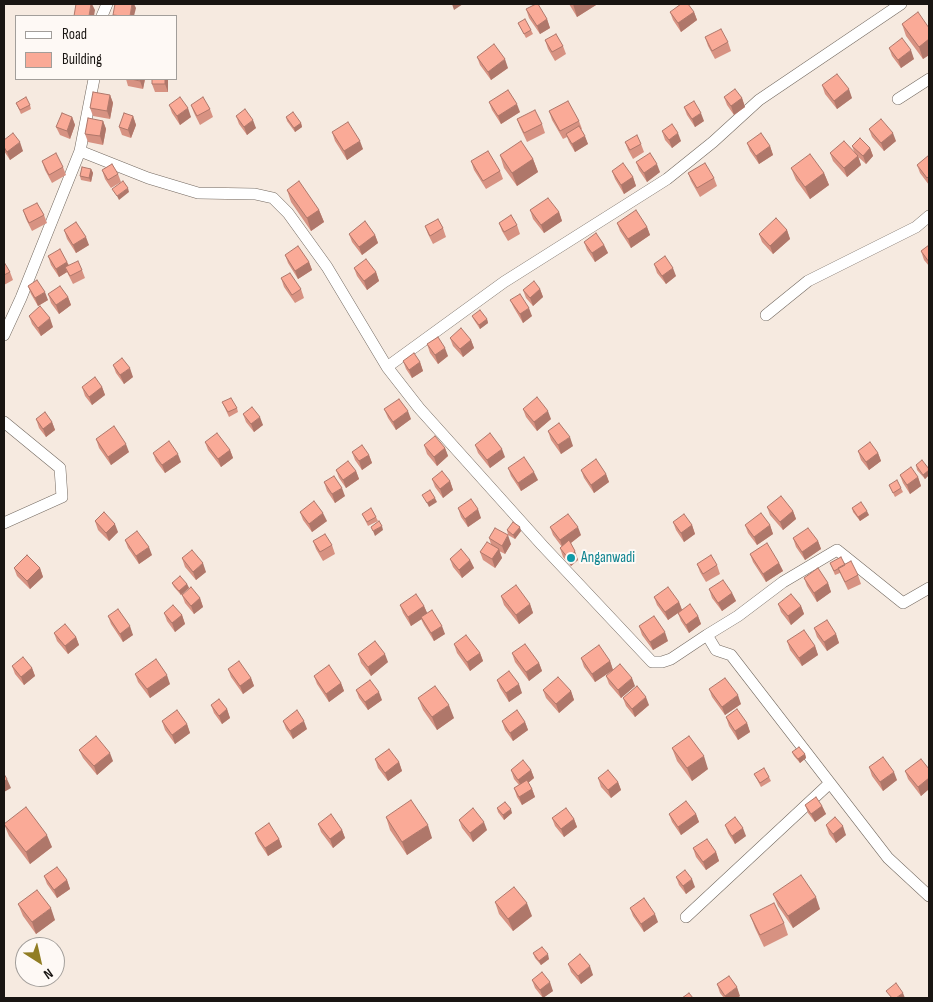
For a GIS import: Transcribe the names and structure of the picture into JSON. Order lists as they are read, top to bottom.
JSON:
{
  "places": ["Anganwadi"],
  "legend": ["Road", "Building"],
  "north": "bottom right"
}
